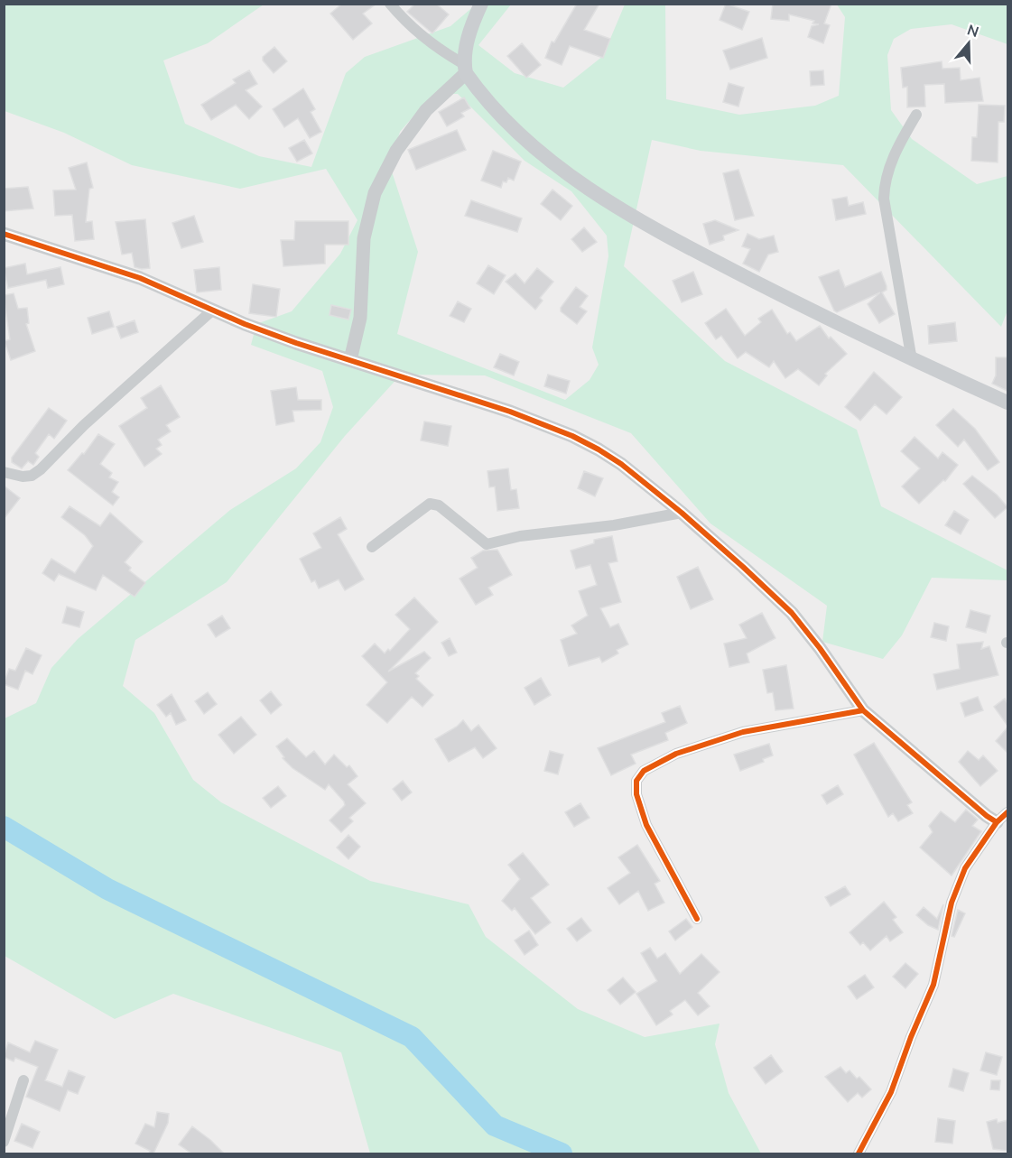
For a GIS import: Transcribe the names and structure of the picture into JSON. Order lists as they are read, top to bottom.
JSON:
{
  "north": "top"
}
